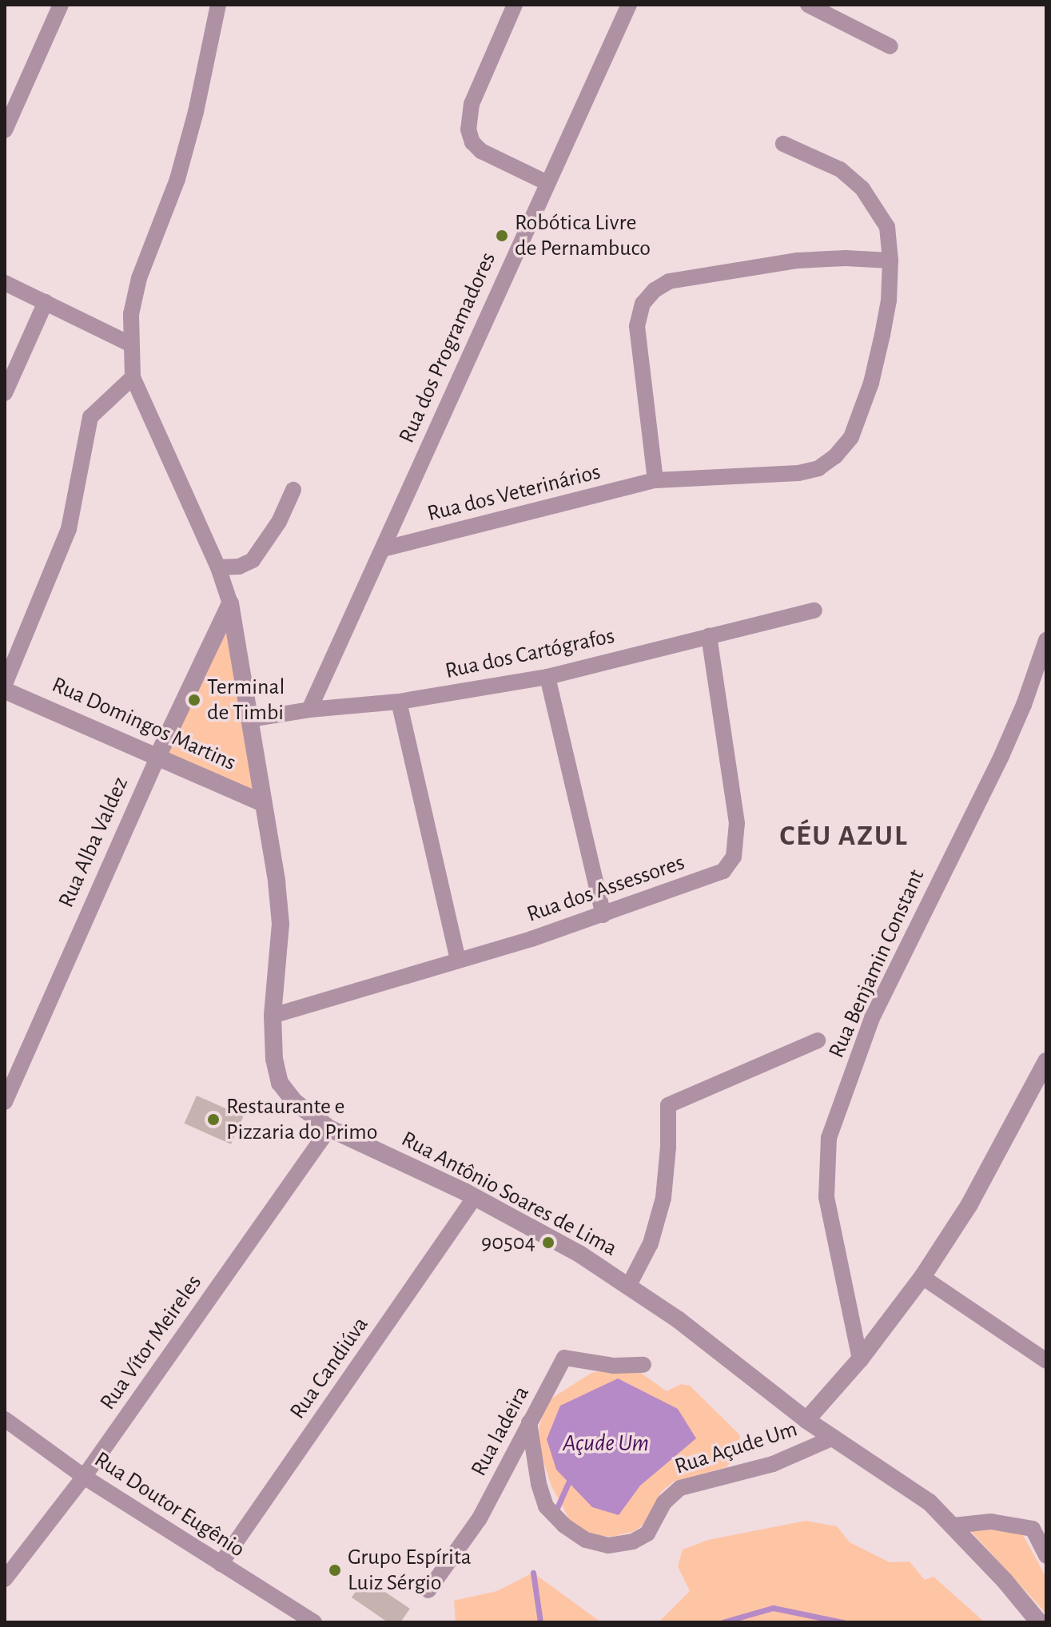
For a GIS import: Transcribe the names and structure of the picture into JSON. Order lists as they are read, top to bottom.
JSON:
{
  "streets": {
    "street": [
      "Rua dos Programadores",
      "Rua dos Veterinários",
      "Rua dos Cartógrafos",
      "Rua Domingos Martins",
      "Rua Alba Valdez",
      "Rua dos Assessores",
      "Rua Benjamin Constant",
      "Rua Antônio Soares de Lima",
      "Rua Vítor Meireles",
      "Rua Candiúva",
      "Rua ladeira",
      "Rua Açude Um",
      "Rua Doutor Eugênio"
    ]
  },
  "crossings": [
    ["Rua dos Programadores", "Rua dos Veterinários"],
    ["Rua dos Programadores", "Rua dos Cartógrafos"],
    ["Rua dos Cartógrafos", "Rua dos Assessores"],
    ["Rua dos Cartógrafos", "Rua Antônio Soares de Lima"],
    ["Rua Domingos Martins", "Rua Alba Valdez"],
    ["Rua Domingos Martins", "Rua Antônio Soares de Lima"],
    ["Rua Alba Valdez", "Rua Antônio Soares de Lima"],
    ["Rua dos Assessores", "Rua Antônio Soares de Lima"],
    ["Rua Antônio Soares de Lima", "Rua Vítor Meireles"],
    ["Rua Antônio Soares de Lima", "Rua Candiúva"],
    ["Rua Antônio Soares de Lima", "Rua Açude Um"],
    ["Rua Vítor Meireles", "Rua Doutor Eugênio"],
    ["Rua Candiúva", "Rua Doutor Eugênio"],
    ["Rua ladeira", "Rua Açude Um"]
  ],
  "districts": ["CÉU AZUL"],
  "water": ["Açude Um"],
  "places": [
    "Robótica Livre de Pernambuco",
    "Terminal de Timbi",
    "Restaurante e Pizzaria do Primo",
    "90504",
    "Grupo Espírita Luiz Sérgio"
  ]
}
